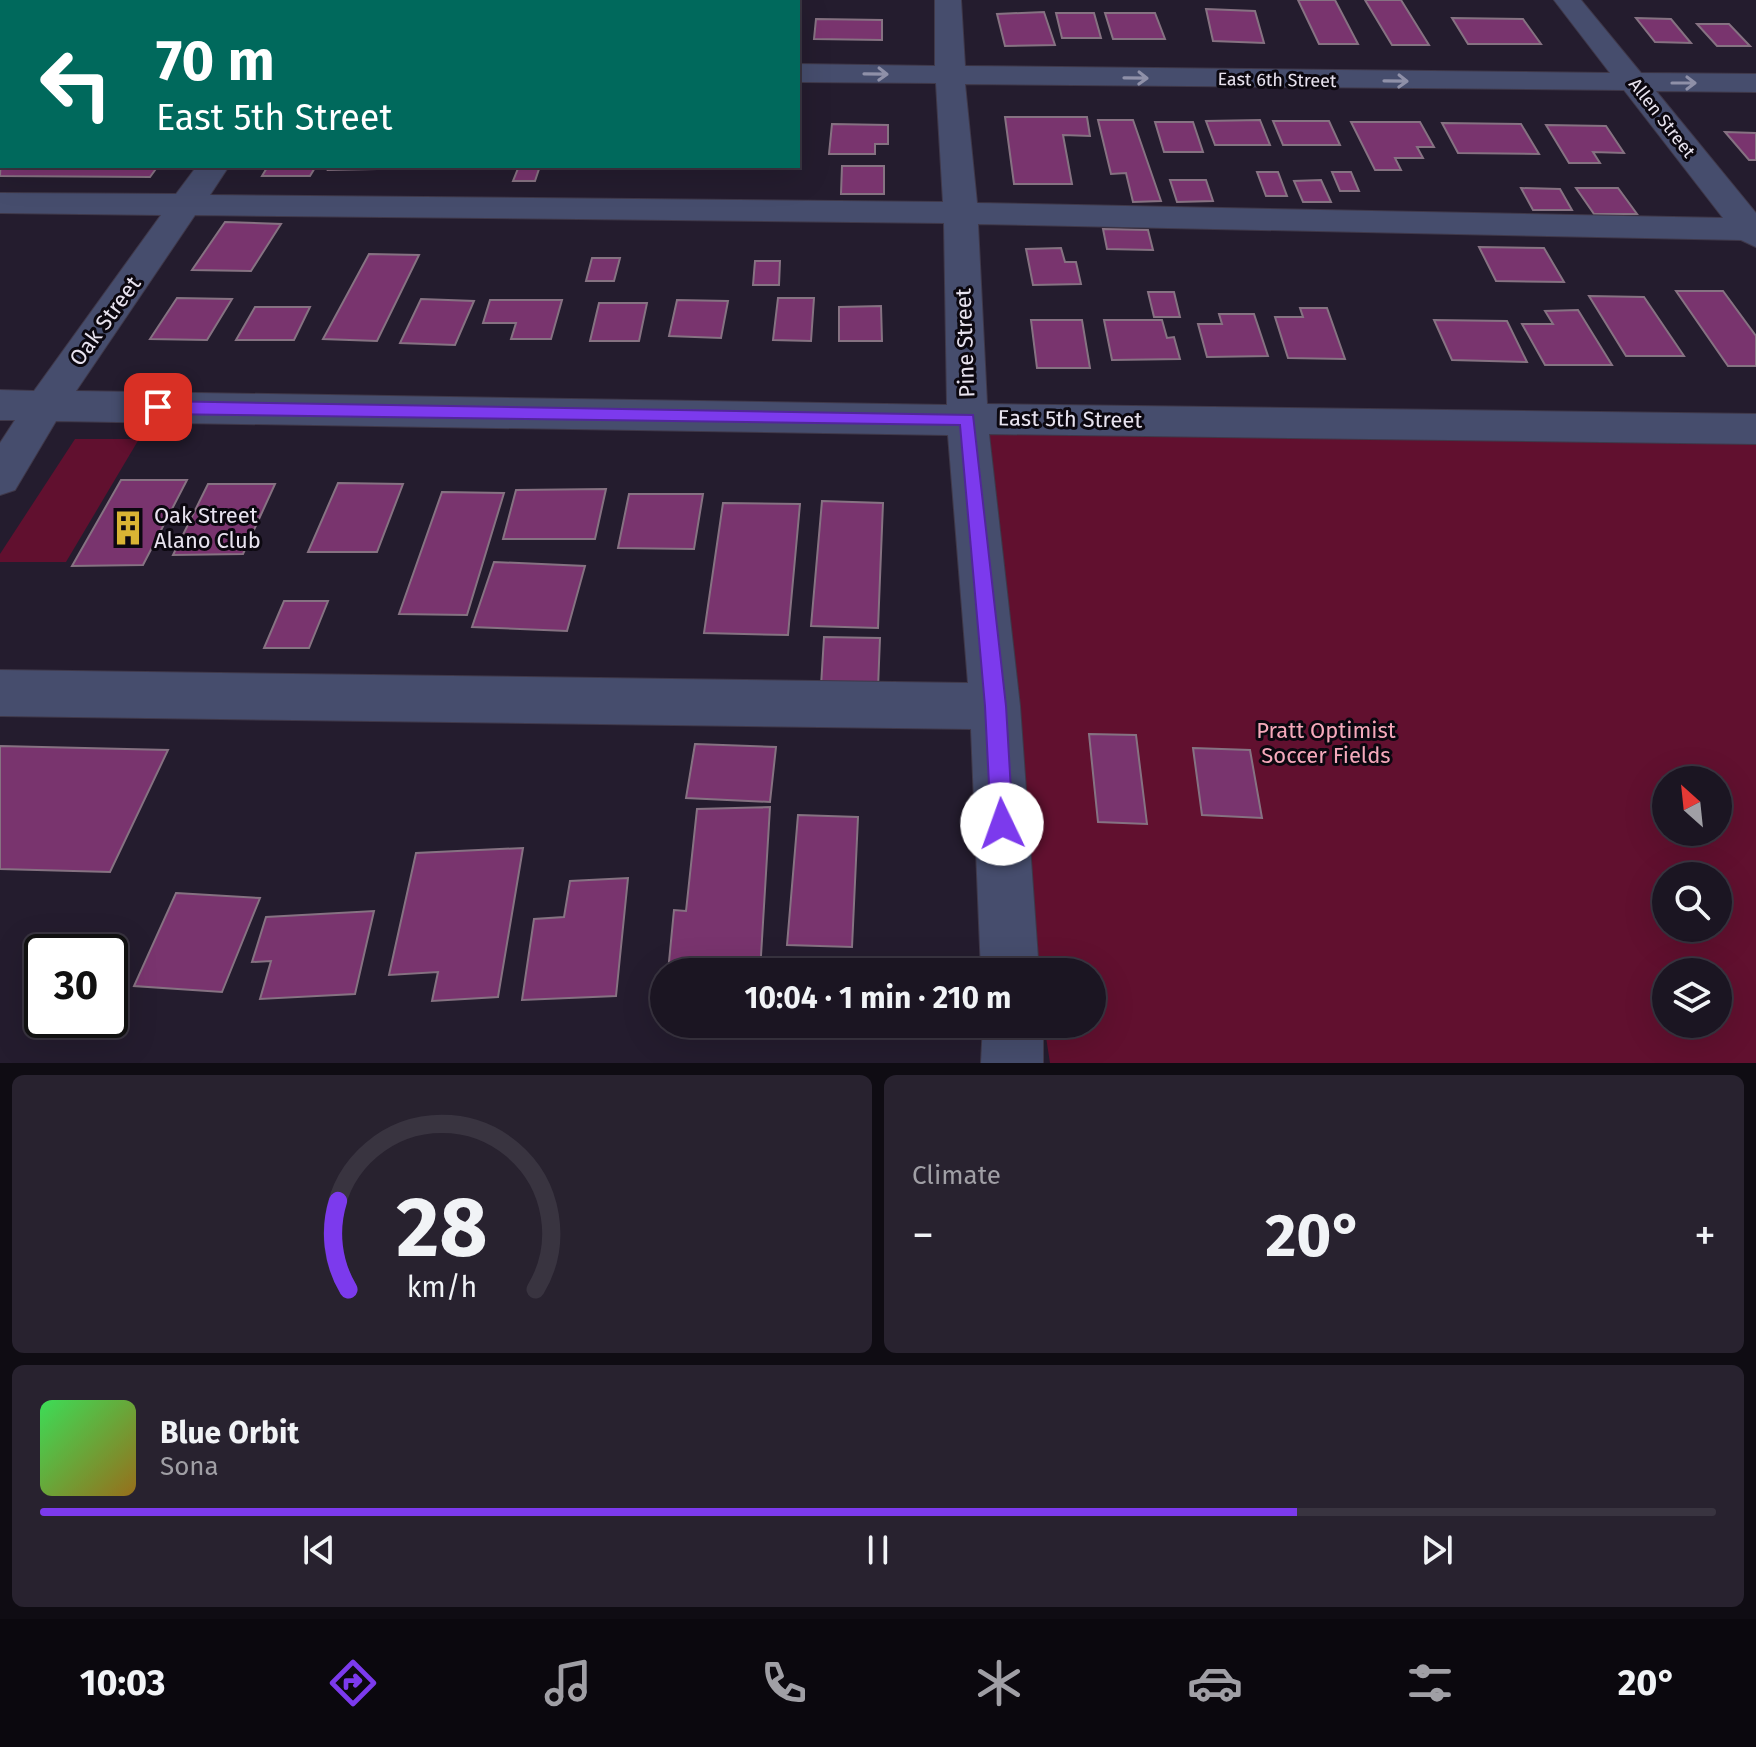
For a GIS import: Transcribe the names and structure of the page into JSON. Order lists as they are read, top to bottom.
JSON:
{
  "streets": {
    "street": [
      "East 6th Street",
      "Allen Street",
      "Oak Street",
      "Pine Street",
      "East 5th Street"
    ]
  },
  "crossings": [
    ["East 6th Street", "Allen Street"],
    ["East 6th Street", "Pine Street"],
    ["Oak Street", "East 5th Street"],
    ["Pine Street", "East 5th Street"]
  ],
  "parks": ["Pratt Optimist Soccer Fields"],
  "places": {
    "building": ["Oak Street Alano Club"]
  },
  "north": "top left",
  "page": {
    "turn": ["70 m", "East 5th Street"],
    "limit": "30",
    "trip": "10:04 · 1 min · 210 m",
    "tile": "Climate",
    "heat": ["−", "20°", "+"],
    "song": ["Blue Orbit", "Sona"],
    "tabs": ["10:03", "20°"],
    "gauge": ["28", "km/h"]
  }
}
